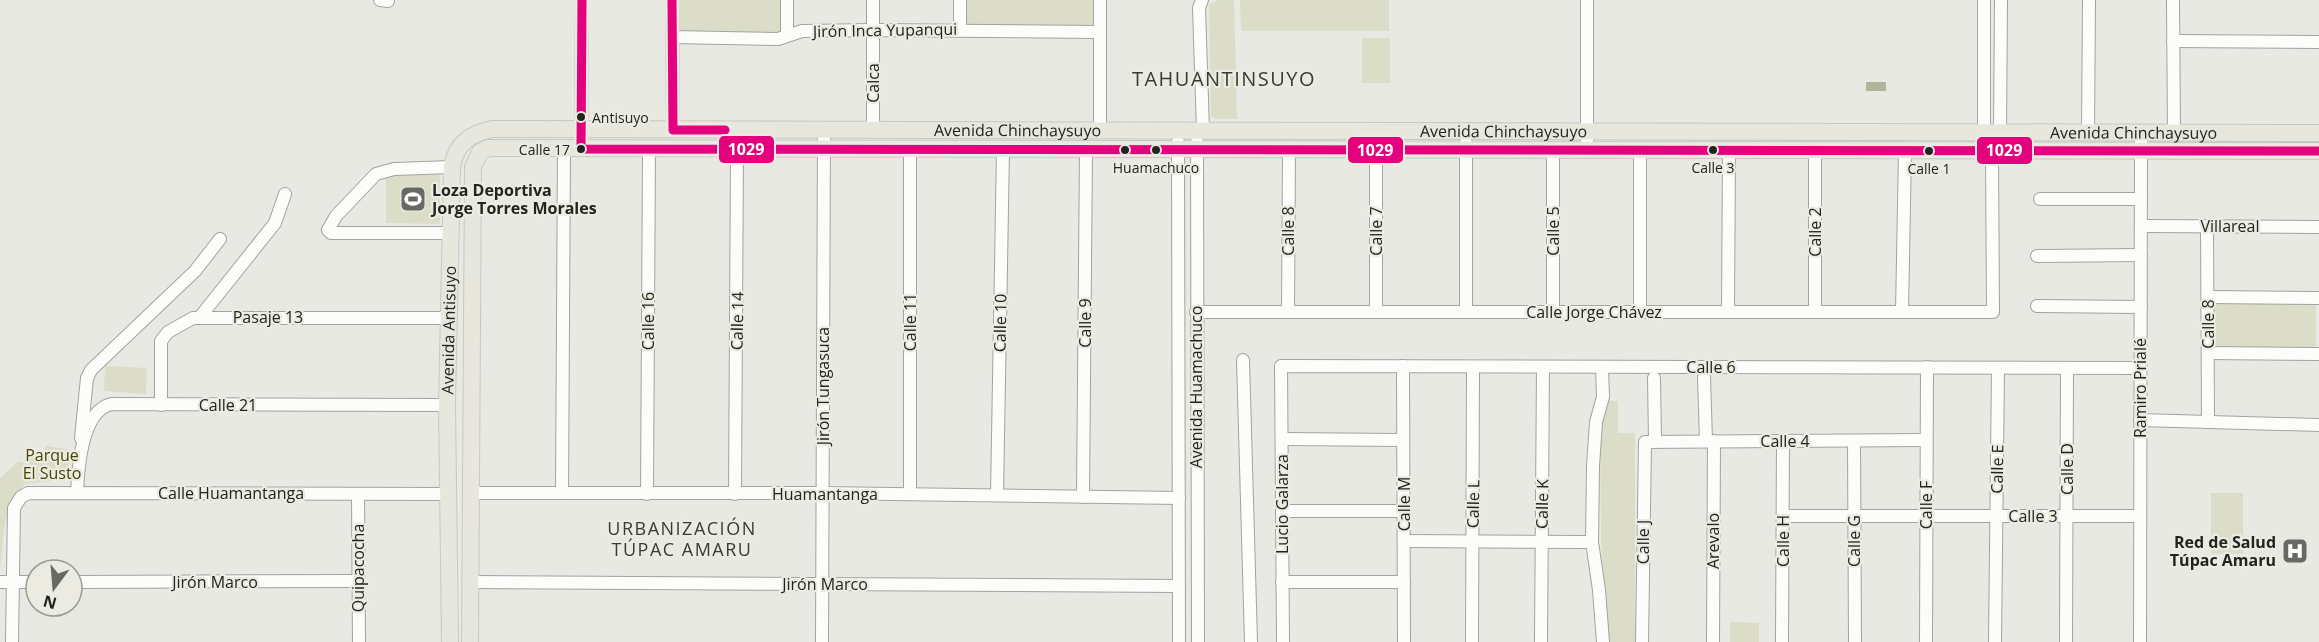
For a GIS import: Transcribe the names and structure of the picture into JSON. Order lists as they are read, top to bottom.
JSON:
{
  "streets": {
    "main road": ["Avenida Chinchaysuyo", "Avenida Antisuyo"],
    "street": [
      "Jirón Inca Yupanqui",
      "Calca",
      "Villareal",
      "Calle 8",
      "Calle 7",
      "Calle 5",
      "Calle 2",
      "Calle Jorge Chávez",
      "Pasaje 13",
      "Calle 16",
      "Calle 14",
      "Calle 11",
      "Calle 10",
      "Calle 9",
      "Calle 6",
      "Jirón Tungasuca",
      "Avenida Huamachuco",
      "Ramiro Prialé",
      "Calle 21",
      "Calle 4",
      "Calle E",
      "Calle D",
      "Calle Huamantanga",
      "Huamantanga",
      "Lucio Galarza",
      "Calle M",
      "Calle L",
      "Calle K",
      "Calle F",
      "Calle 3",
      "Arevalo",
      "Calle H",
      "Calle G",
      "Calle J",
      "Quipacocha",
      "Jirón Marco"
    ]
  },
  "crossings": [
    ["Jirón Inca Yupanqui", "Calca"],
    ["Calca", "Avenida Chinchaysuyo"],
    ["Avenida Chinchaysuyo", "Calle 8"],
    ["Avenida Chinchaysuyo", "Calle 7"],
    ["Avenida Chinchaysuyo", "Calle 5"],
    ["Avenida Chinchaysuyo", "Calle 2"],
    ["Avenida Chinchaysuyo", "Calle Jorge Chávez"],
    ["Avenida Chinchaysuyo", "Calle 16"],
    ["Avenida Chinchaysuyo", "Calle 14"],
    ["Avenida Chinchaysuyo", "Calle 11"],
    ["Avenida Chinchaysuyo", "Calle 10"],
    ["Avenida Chinchaysuyo", "Calle 9"],
    ["Avenida Chinchaysuyo", "Avenida Antisuyo"],
    ["Avenida Chinchaysuyo", "Jirón Tungasuca"],
    ["Avenida Chinchaysuyo", "Avenida Huamachuco"],
    ["Avenida Chinchaysuyo", "Ramiro Prialé"],
    ["Villareal", "Calle 8"],
    ["Villareal", "Ramiro Prialé"],
    ["Calle 8", "Calle Jorge Chávez"],
    ["Calle 7", "Calle Jorge Chávez"],
    ["Calle 5", "Calle Jorge Chávez"],
    ["Calle 2", "Calle Jorge Chávez"],
    ["Calle Jorge Chávez", "Avenida Huamachuco"],
    ["Pasaje 13", "Avenida Antisuyo"],
    ["Pasaje 13", "Calle 21"],
    ["Calle 16", "Huamantanga"],
    ["Calle 14", "Huamantanga"],
    ["Calle 11", "Huamantanga"],
    ["Calle 10", "Huamantanga"],
    ["Calle 9", "Huamantanga"],
    ["Avenida Antisuyo", "Calle 21"],
    ["Avenida Antisuyo", "Calle Huamantanga"],
    ["Avenida Antisuyo", "Huamantanga"],
    ["Avenida Antisuyo", "Jirón Marco"],
    ["Calle 6", "Ramiro Prialé"],
    ["Calle 6", "Calle E"],
    ["Calle 6", "Calle D"],
    ["Calle 6", "Lucio Galarza"],
    ["Calle 6", "Calle M"],
    ["Calle 6", "Calle L"],
    ["Calle 6", "Calle K"],
    ["Calle 6", "Calle F"],
    ["Jirón Tungasuca", "Huamantanga"],
    ["Jirón Tungasuca", "Jirón Marco"],
    ["Avenida Huamachuco", "Huamantanga"],
    ["Avenida Huamachuco", "Jirón Marco"],
    ["Ramiro Prialé", "Calle 3"],
    ["Calle 21", "Calle Huamantanga"],
    ["Calle 4", "Calle F"],
    ["Calle 4", "Arevalo"],
    ["Calle 4", "Calle H"],
    ["Calle 4", "Calle G"],
    ["Calle 4", "Calle J"],
    ["Calle E", "Calle 3"],
    ["Calle D", "Calle 3"],
    ["Calle Huamantanga", "Quipacocha"],
    ["Calle F", "Calle 3"],
    ["Calle 3", "Calle H"],
    ["Calle 3", "Calle G"],
    ["Quipacocha", "Jirón Marco"]
  ],
  "districts": ["TAHUANTINSUYO", "URBANIZACIÓN TÚPAC AMARU"],
  "parks": ["Parque El Susto"],
  "places": {
    "other": [
      "Antisuyo",
      "Calle 17",
      "Huamachuco",
      "Calle 3",
      "Calle 1"
    ],
    "sports": ["Loza Deportiva Jorge Torres Morales"],
    "hospital": ["Red de Salud Túpac Amaru"]
  },
  "lines": ["transit line 1029"],
  "north": "bottom"
}
